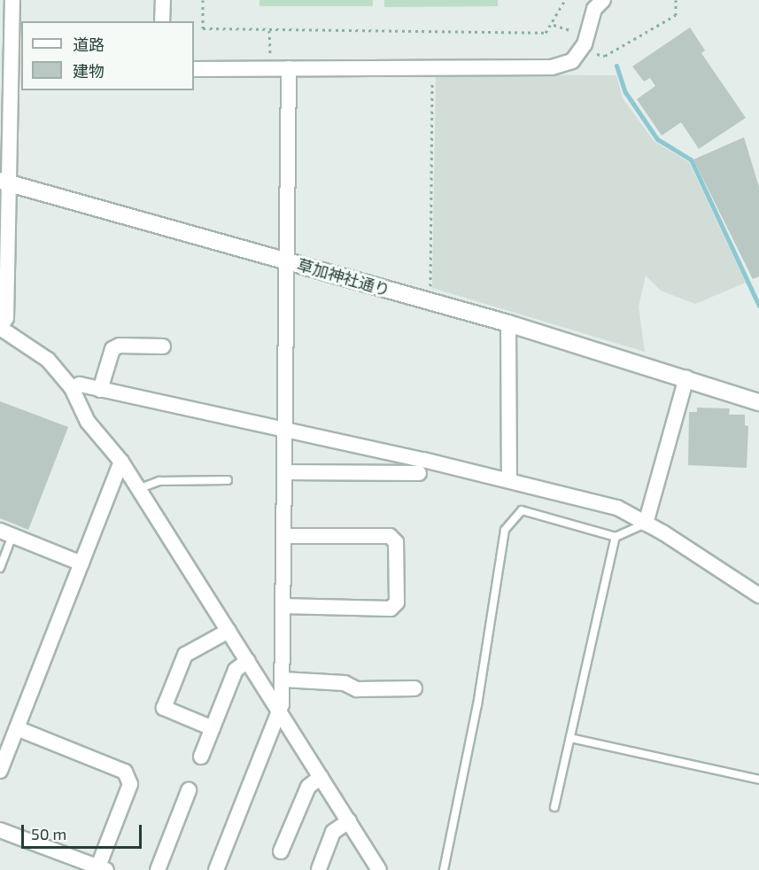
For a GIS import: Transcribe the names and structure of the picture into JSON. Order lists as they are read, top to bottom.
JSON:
{
  "streets": {
    "street": ["草加神社通り"]
  },
  "legend": ["道路", "建物"],
  "scale_bar": "50 m"
}
